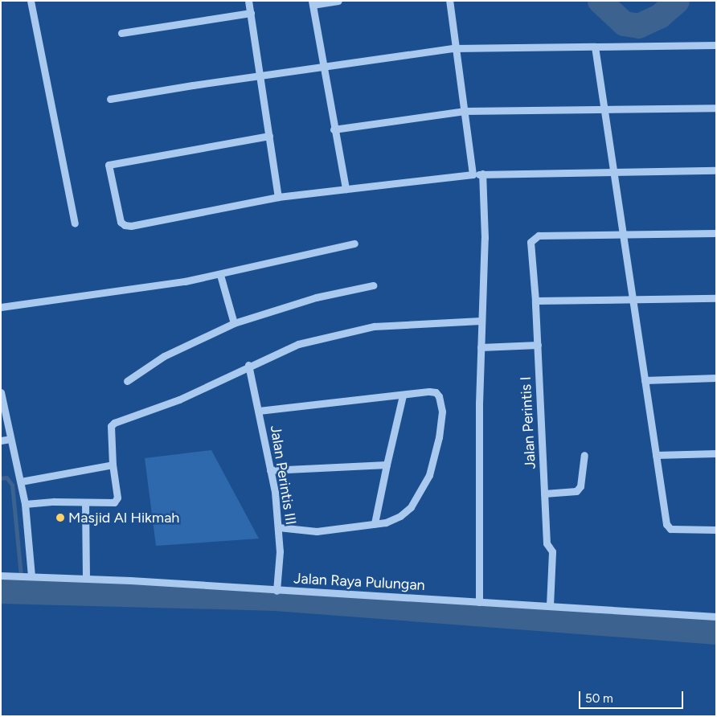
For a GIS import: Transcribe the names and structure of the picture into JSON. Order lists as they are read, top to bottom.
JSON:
{
  "streets": {
    "street": ["Jalan Perintis I", "Jalan Perintis III", "Jalan Raya Pulungan"]
  },
  "crossings": [
    ["Jalan Perintis I", "Jalan Raya Pulungan"],
    ["Jalan Perintis III", "Jalan Raya Pulungan"]
  ],
  "places": ["Masjid Al Hikmah"],
  "scale_bar": "50 m"
}
